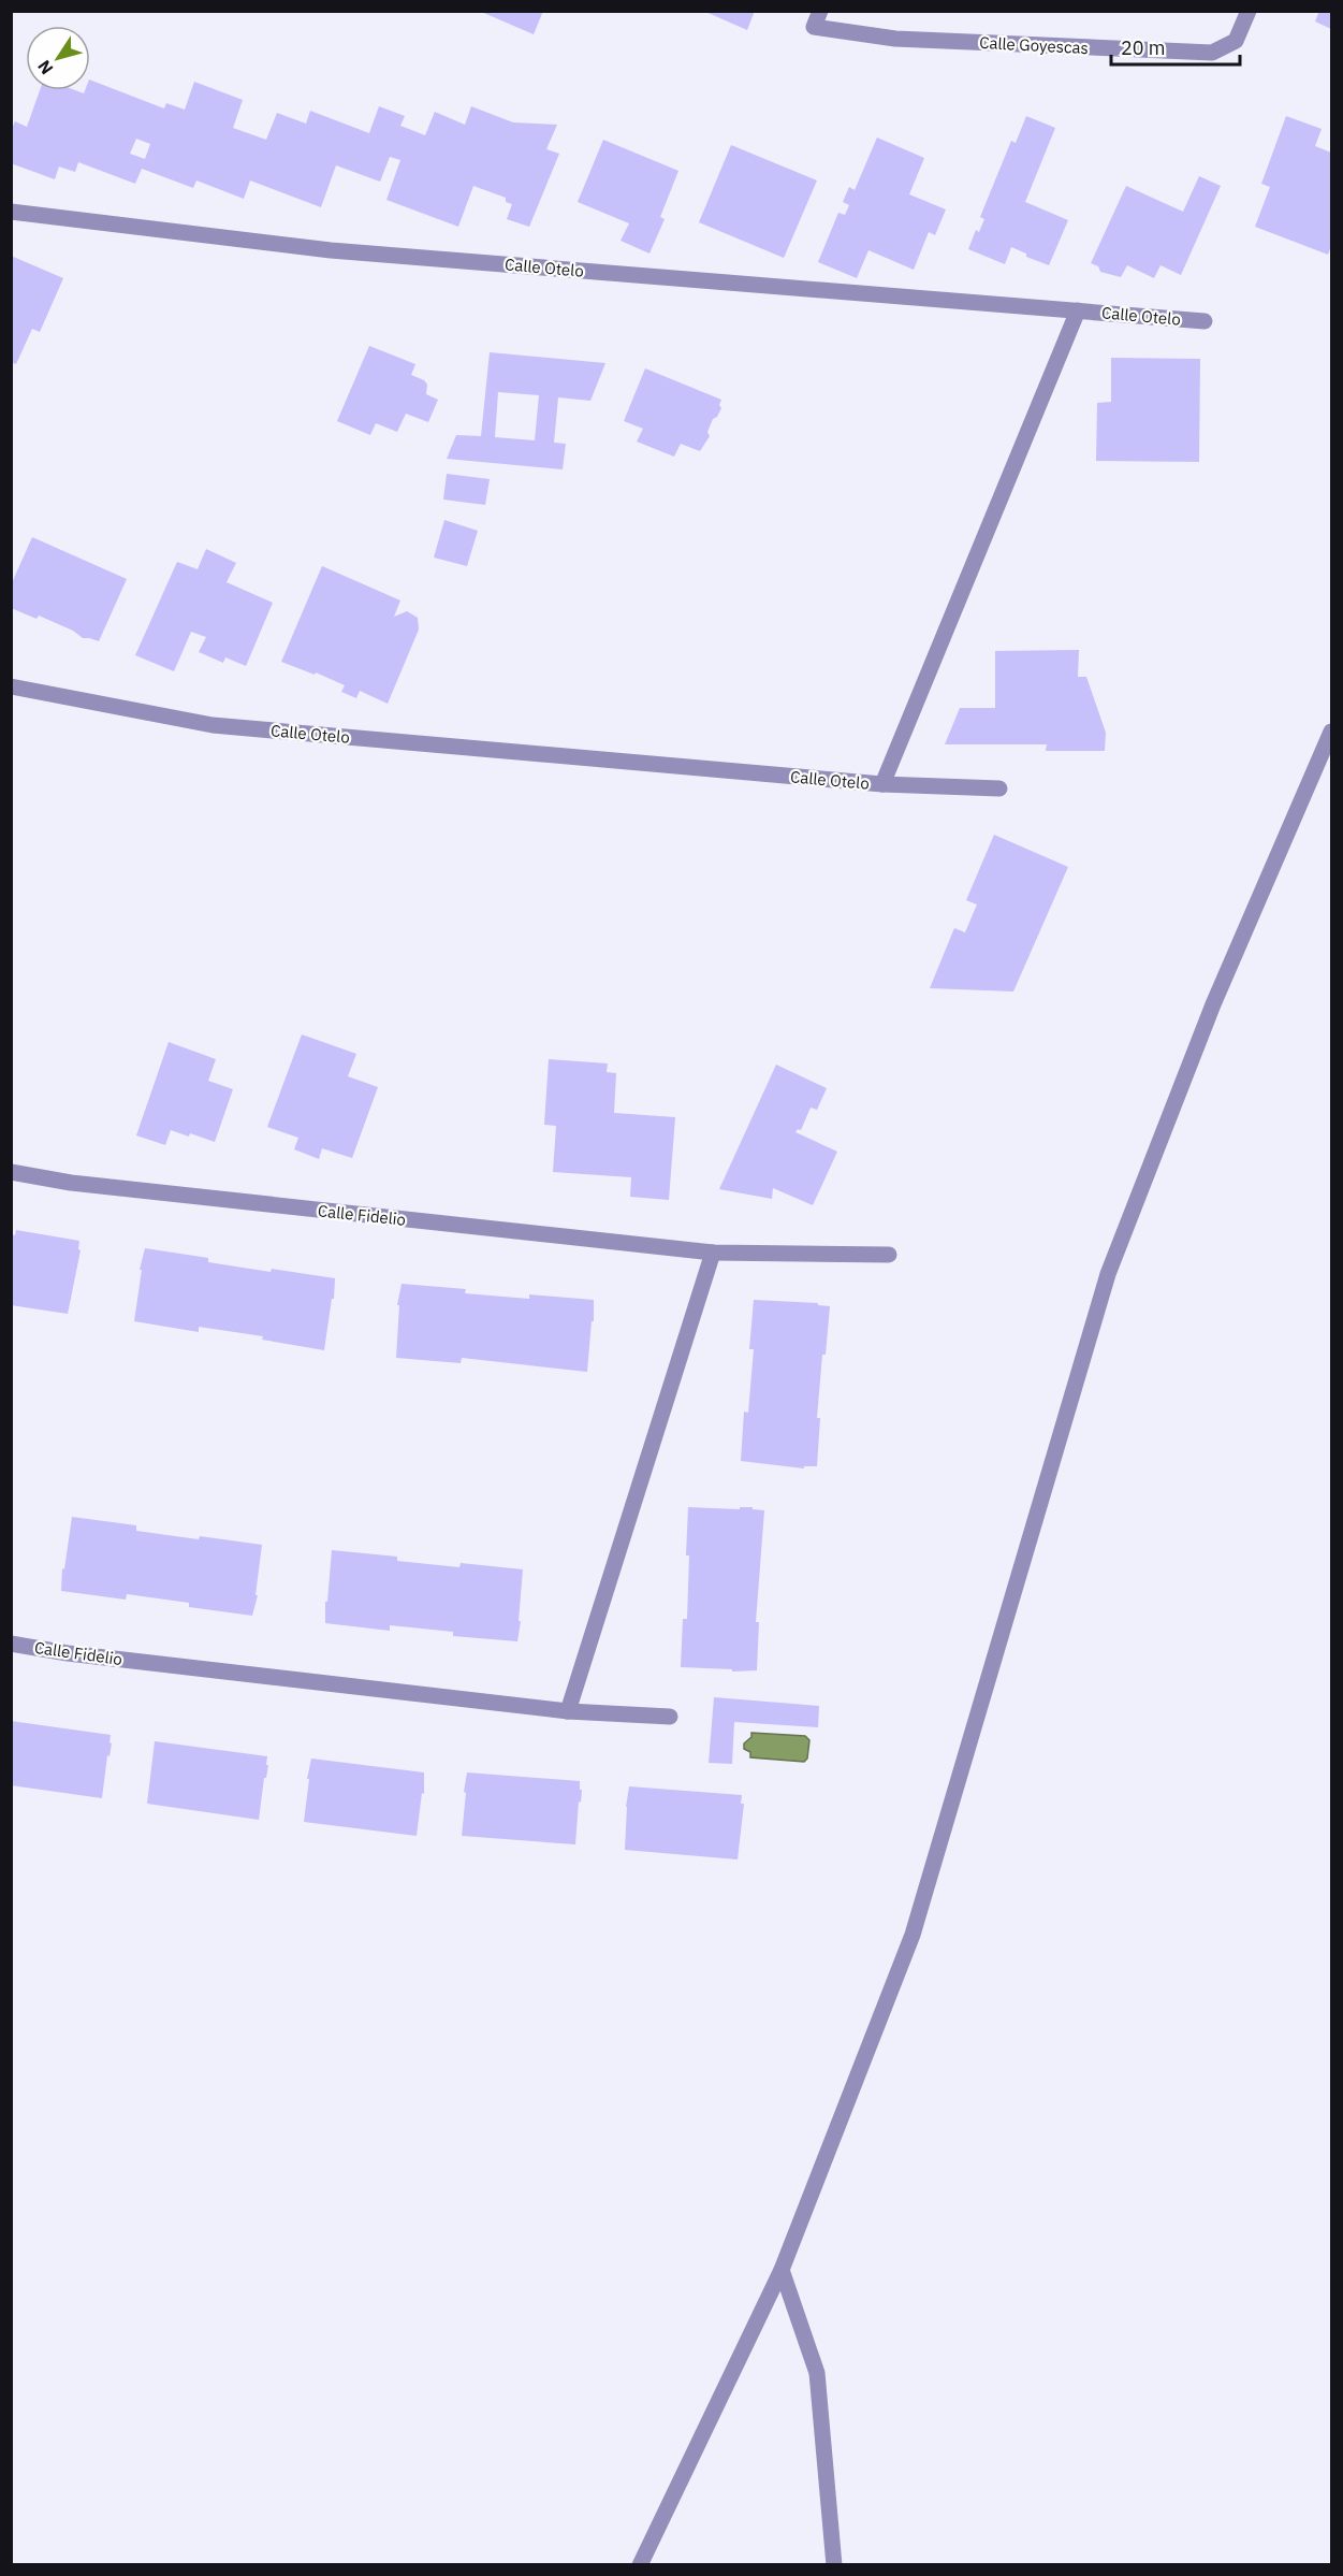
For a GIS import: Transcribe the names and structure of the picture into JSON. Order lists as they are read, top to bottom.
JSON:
{
  "streets": {
    "street": ["Calle Goyescas", "Calle Otelo", "Calle Fidelio"]
  },
  "scale_bar": "20 m",
  "north": "bottom left"
}
